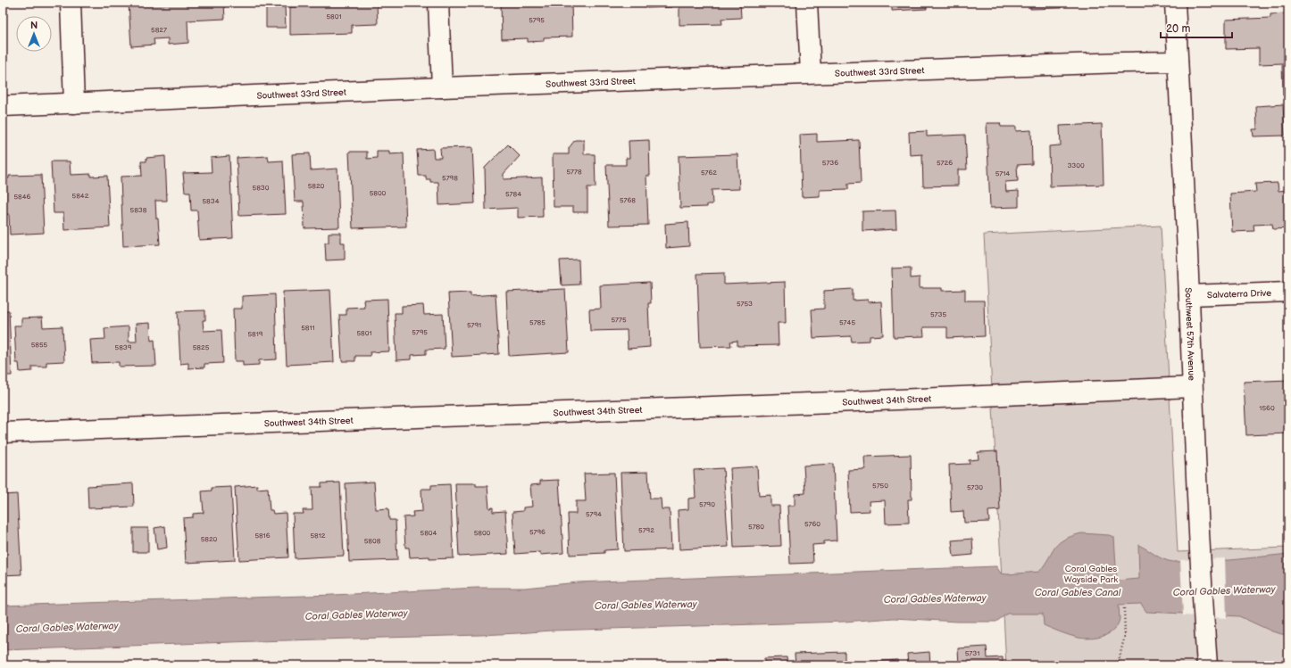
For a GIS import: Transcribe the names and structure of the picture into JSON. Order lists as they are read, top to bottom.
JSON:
{
  "streets": {
    "street": [
      "Southwest 33rd Street",
      "Salvaterra Drive",
      "Southwest 57th Avenue",
      "Southwest 34th Street"
    ]
  },
  "crossings": [
    ["Southwest 33rd Street", "Southwest 57th Avenue"],
    ["Salvaterra Drive", "Southwest 57th Avenue"],
    ["Southwest 57th Avenue", "Southwest 34th Street"]
  ],
  "water": ["Coral Gables Waterway", "Coral Gables Canal"],
  "parks": ["Coral Gables Wayside Park"],
  "house_numbers": [
    "5801",
    "5795",
    "5827",
    "5736",
    "5726",
    "3300",
    "5778",
    "5762",
    "5714",
    "5798",
    "5820",
    "5830",
    "5800",
    "5784",
    "5842",
    "5846",
    "5768",
    "5834",
    "5838",
    "5753",
    "5735",
    "5775",
    "5785",
    "5745",
    "5791",
    "5811",
    "5795",
    "5801",
    "5819",
    "5855",
    "5839",
    "5825",
    "1560",
    "5750",
    "5730",
    "5790",
    "5794",
    "5760",
    "5780",
    "5792",
    "5796",
    "5804",
    "5800",
    "5816",
    "5812",
    "5820",
    "5808",
    "5731"
  ],
  "scale_bar": "20 m",
  "north": "top"
}
